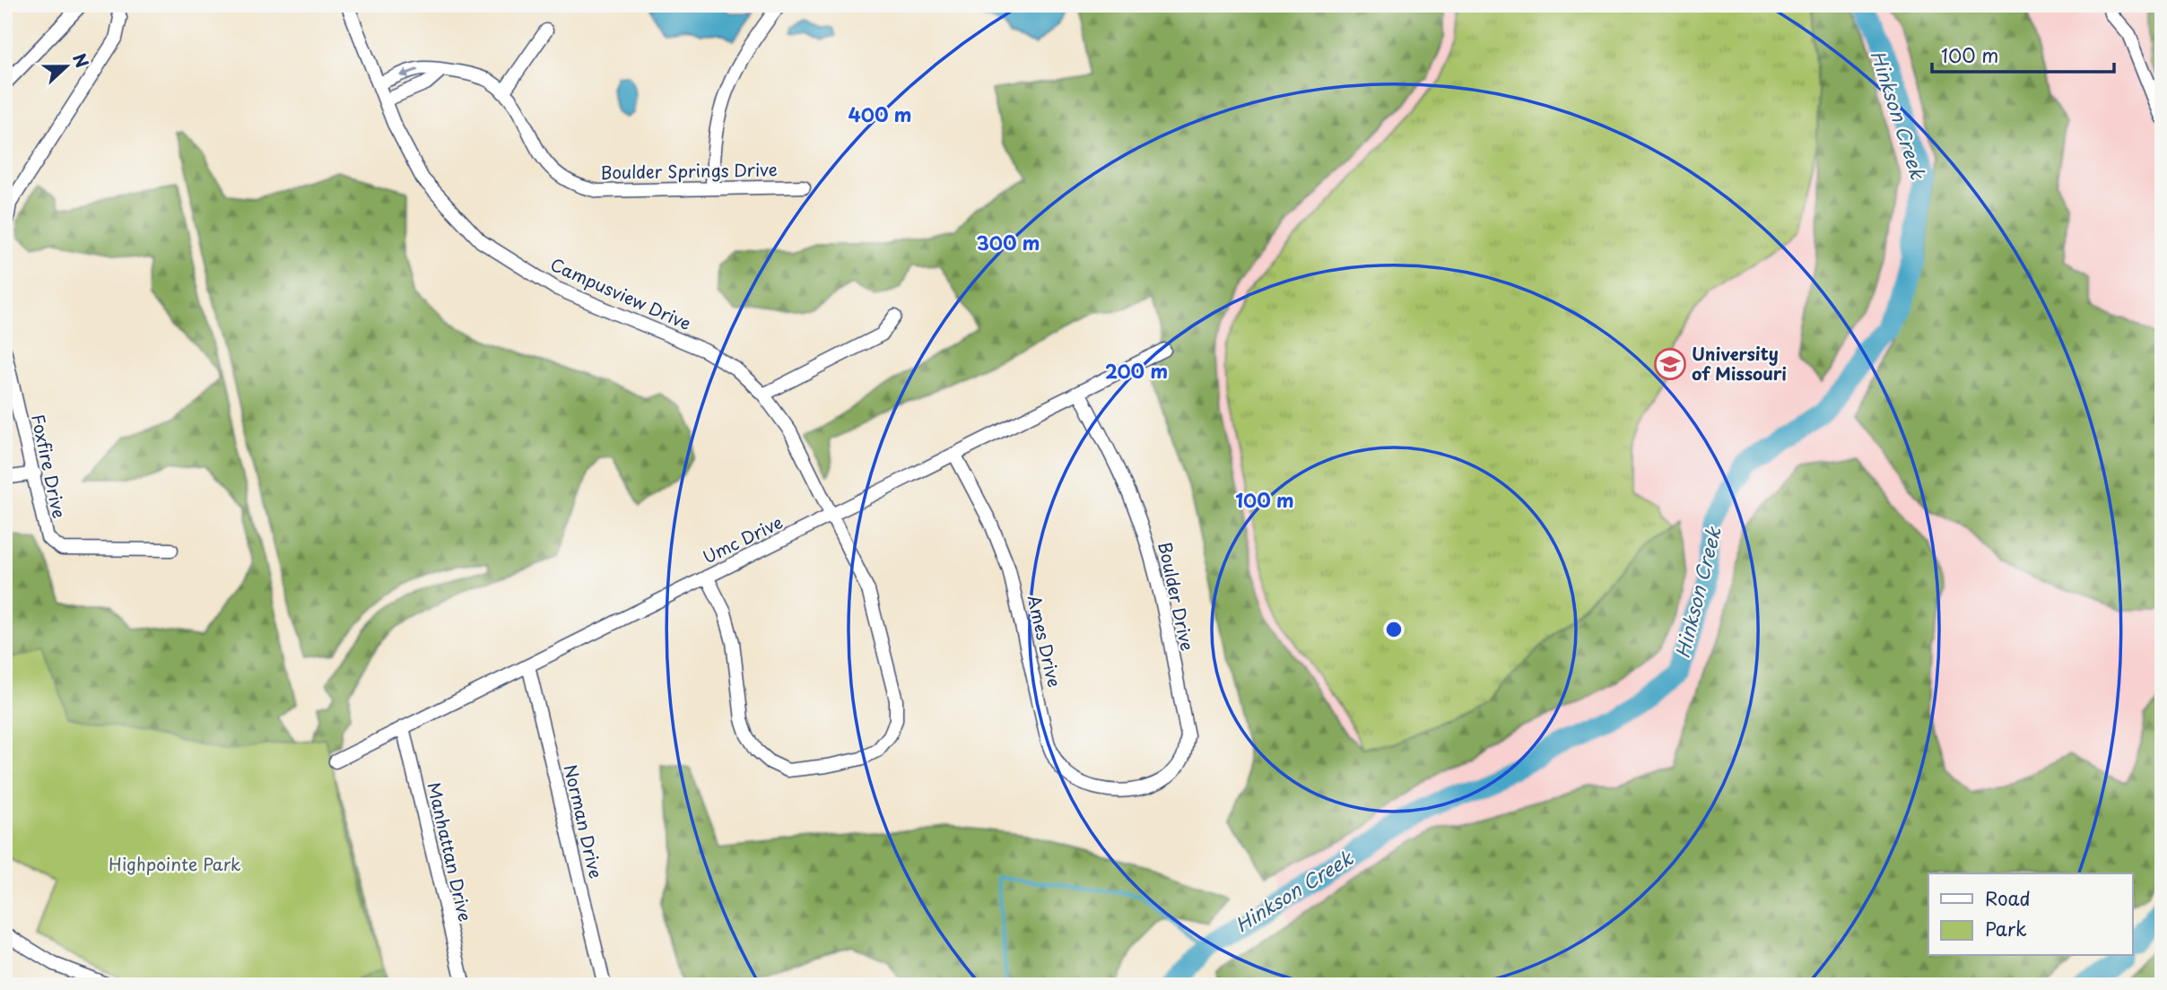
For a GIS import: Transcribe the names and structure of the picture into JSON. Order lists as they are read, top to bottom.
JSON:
{
  "streets": {
    "street": [
      "Boulder Springs Drive",
      "Campusview Drive",
      "Foxfire Drive",
      "Umc Drive",
      "Boulder Drive",
      "Ames Drive",
      "Norman Drive",
      "Manhattan Drive"
    ]
  },
  "crossings": [
    ["Boulder Springs Drive", "Campusview Drive"],
    ["Campusview Drive", "Umc Drive"],
    ["Umc Drive", "Boulder Drive"],
    ["Umc Drive", "Ames Drive"],
    ["Umc Drive", "Norman Drive"],
    ["Umc Drive", "Manhattan Drive"],
    ["Boulder Drive", "Ames Drive"]
  ],
  "water": ["Hinkson Creek"],
  "parks": ["Highpointe Park"],
  "places": {
    "school or university": ["University of Missouri"]
  },
  "legend": ["Road", "Park"],
  "scale_bar": "100 m",
  "north": "right",
  "rings": [
    "400 m",
    "300 m",
    "200 m",
    "100 m"
  ]
}
